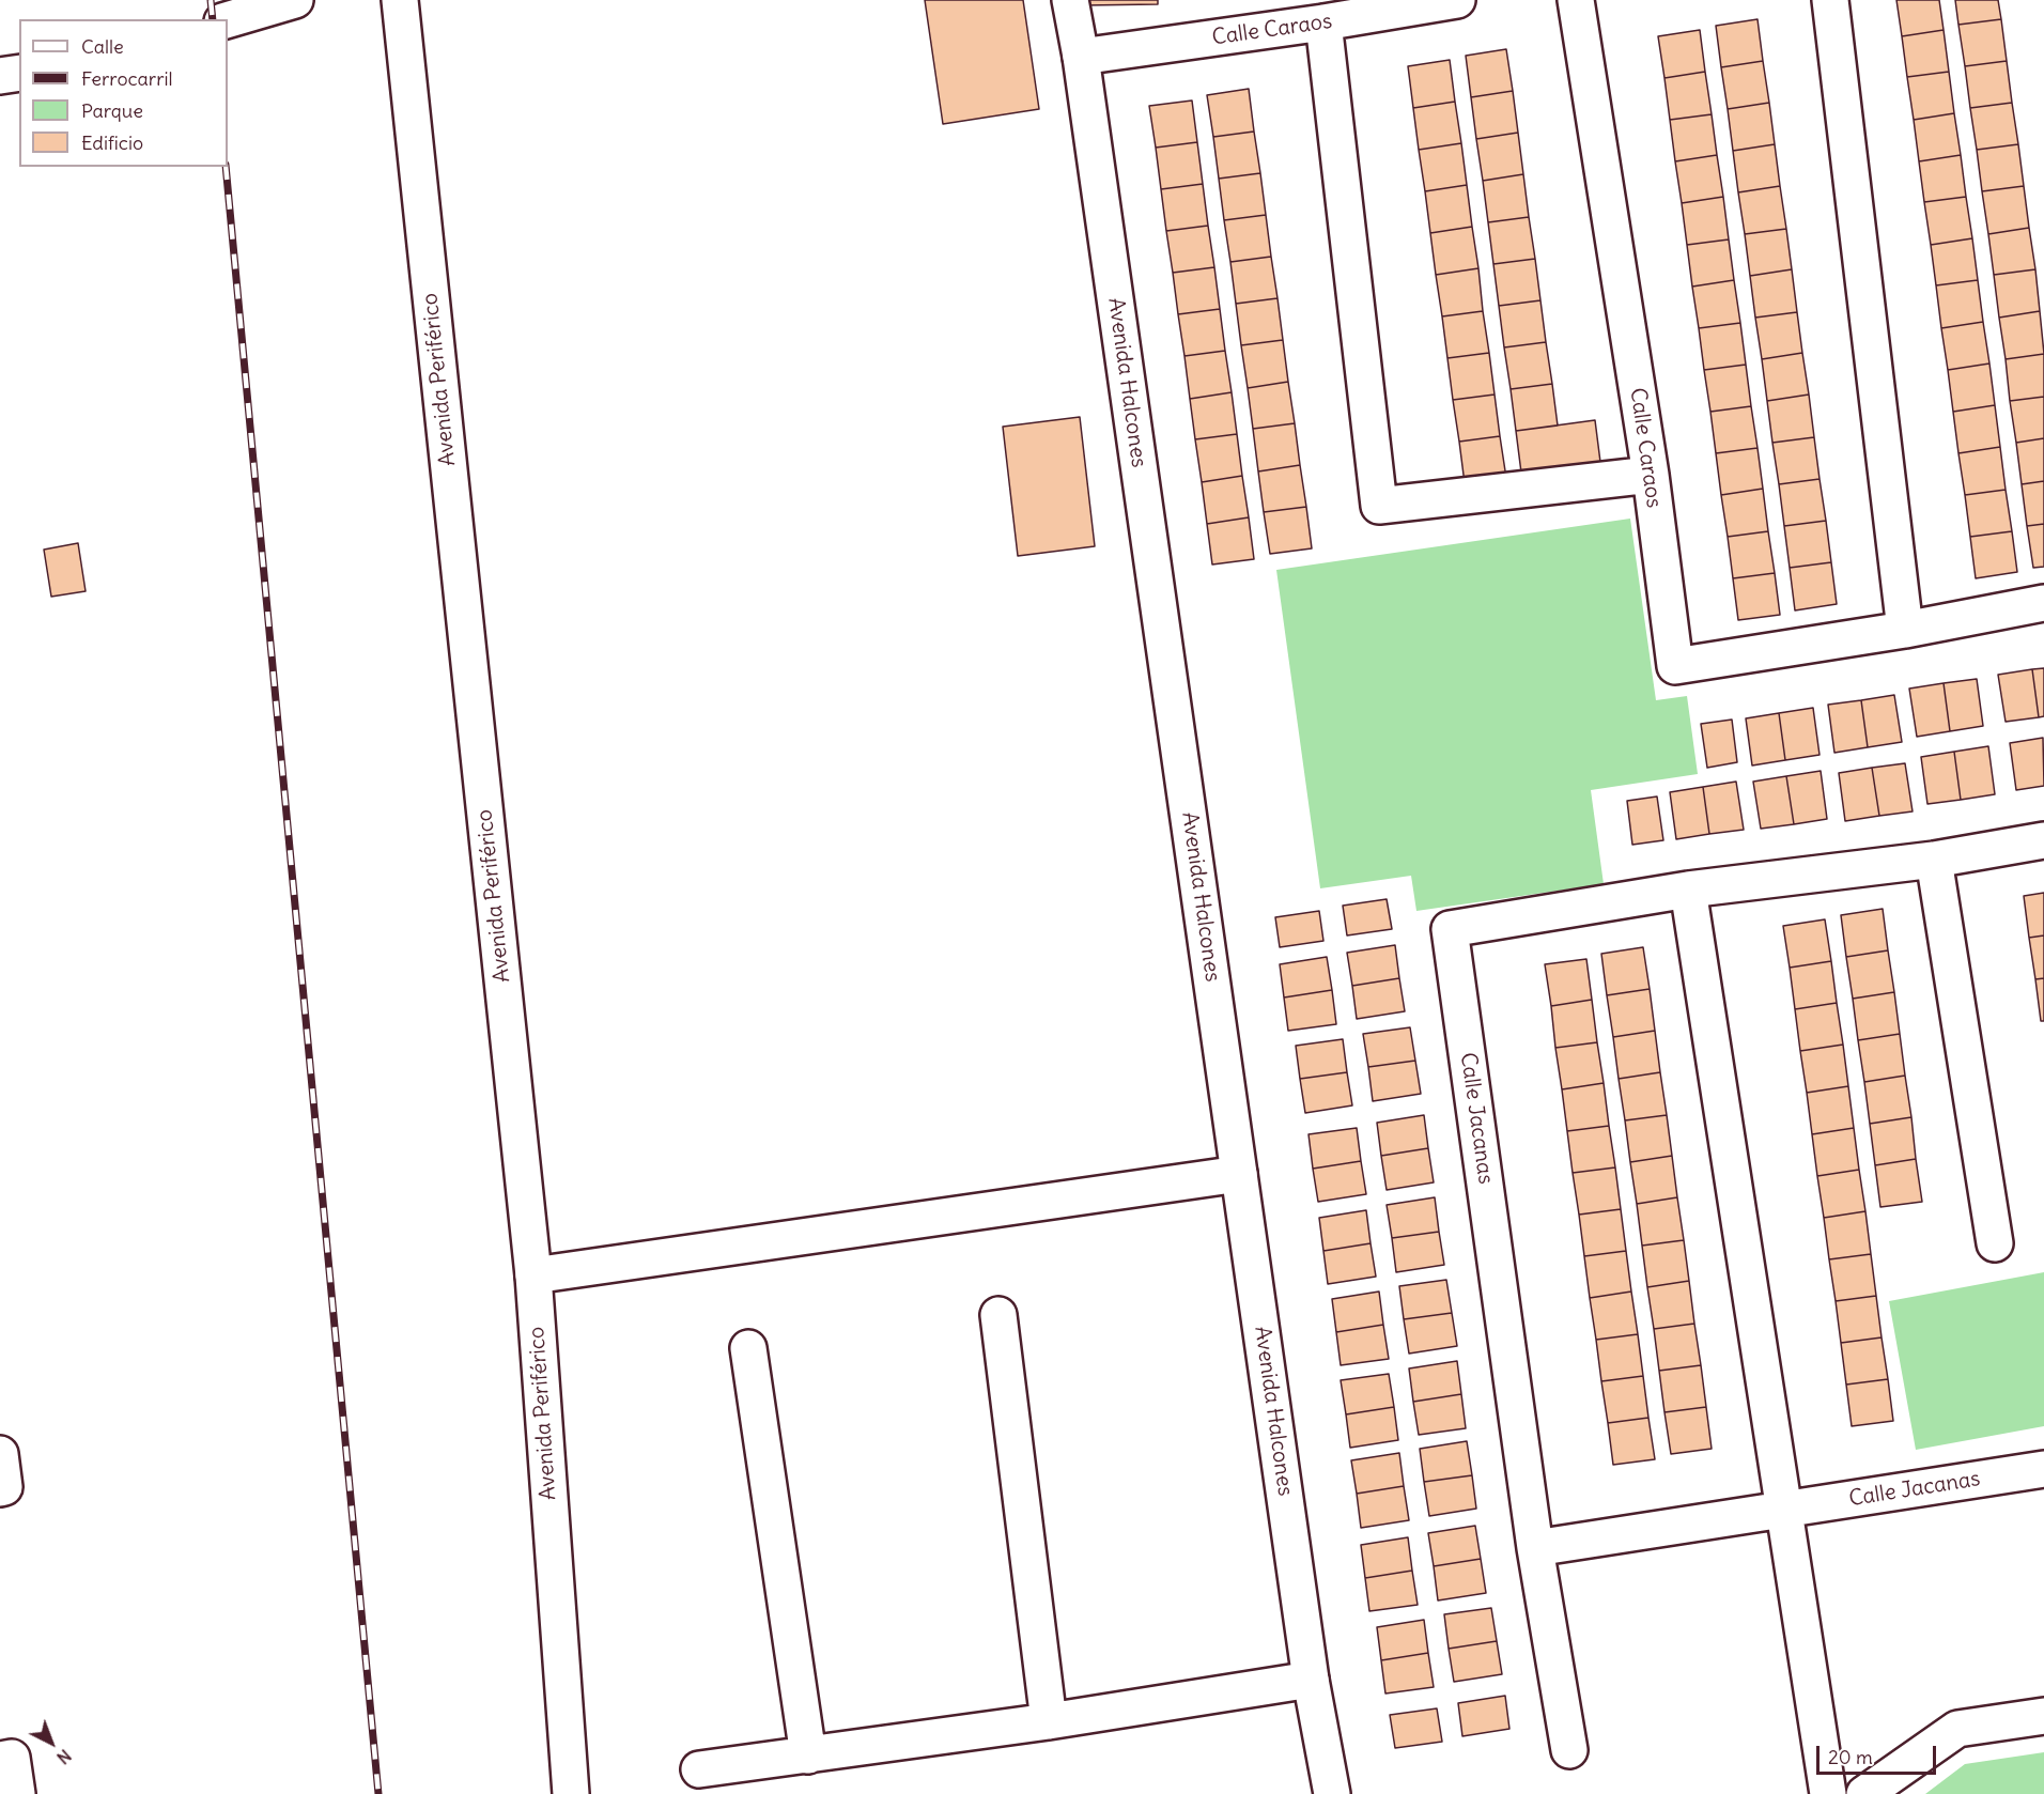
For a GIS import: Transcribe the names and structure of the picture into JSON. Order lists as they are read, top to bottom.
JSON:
{
  "streets": {
    "street": [
      "Calle Caraos",
      "Avenida Periférico",
      "Avenida Halcones",
      "Calle Jacanas"
    ]
  },
  "crossings": [
    ["Calle Caraos", "Avenida Halcones"]
  ],
  "legend": [
    "Calle",
    "Ferrocarril",
    "Parque",
    "Edificio"
  ],
  "scale_bar": "20 m",
  "north": "bottom right"
}
